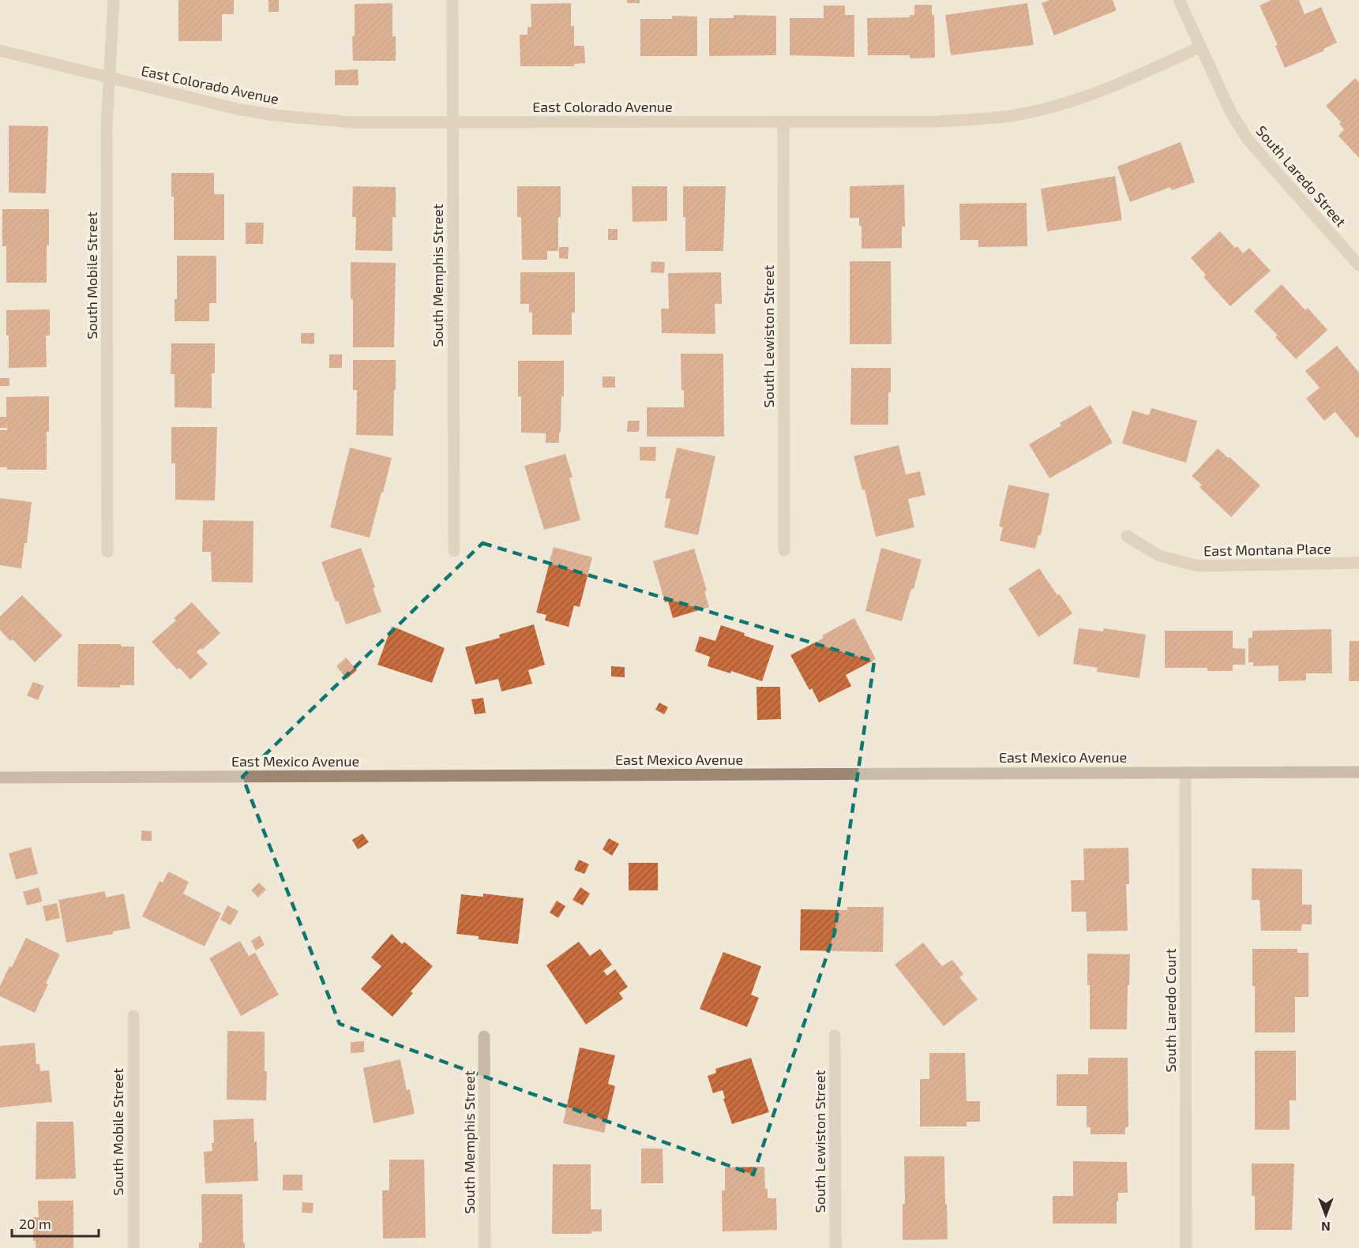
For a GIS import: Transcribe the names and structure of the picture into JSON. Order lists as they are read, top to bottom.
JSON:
{
  "streets": {
    "street": [
      "East Colorado Avenue",
      "South Laredo Street",
      "South Mobile Street",
      "South Memphis Street",
      "South Lewiston Street",
      "East Montana Place",
      "East Mexico Avenue",
      "South Laredo Court"
    ]
  },
  "crossings": [
    ["East Colorado Avenue", "South Laredo Street"],
    ["East Colorado Avenue", "South Mobile Street"],
    ["East Colorado Avenue", "South Memphis Street"],
    ["East Colorado Avenue", "South Lewiston Street"],
    ["East Mexico Avenue", "South Laredo Court"]
  ],
  "scale_bar": "20 m",
  "north": "bottom"
}
